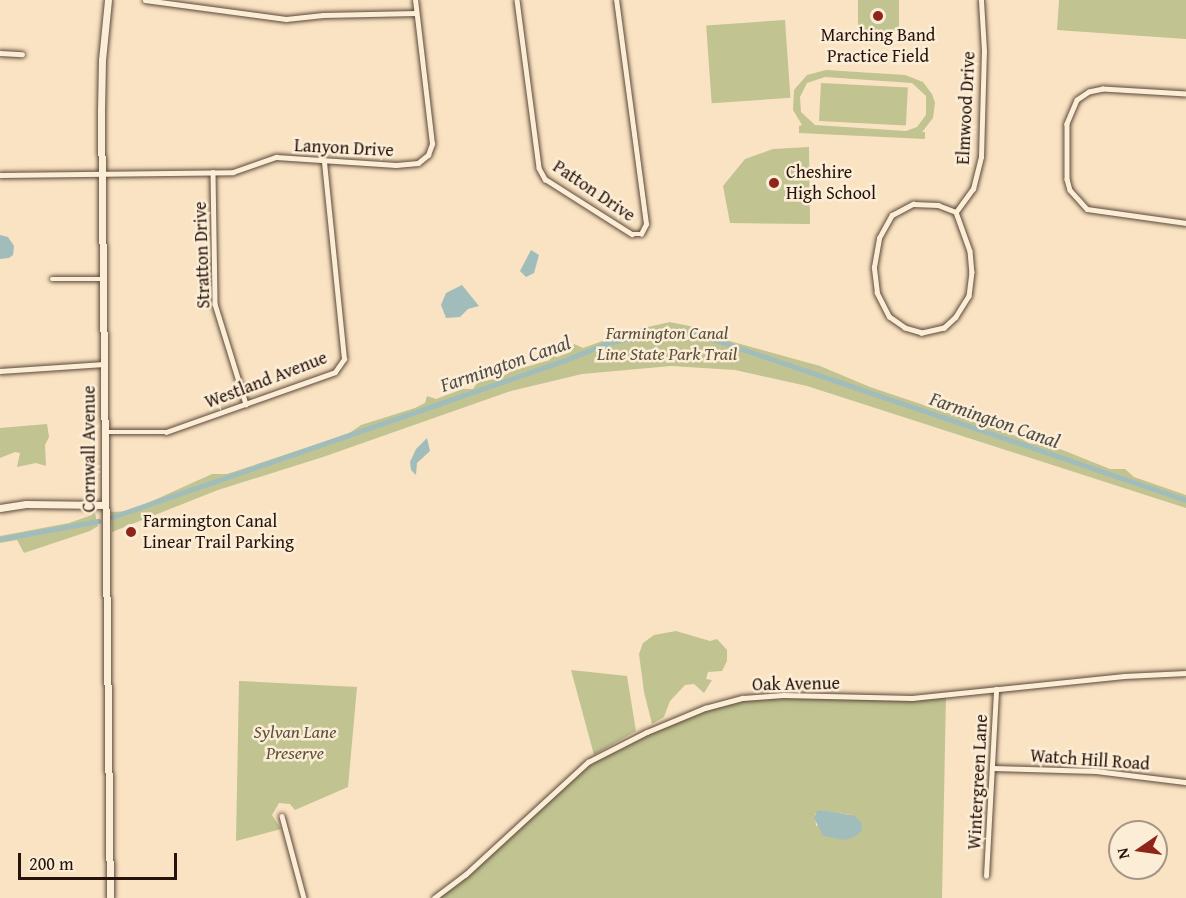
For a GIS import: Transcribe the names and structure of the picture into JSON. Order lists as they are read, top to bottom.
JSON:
{
  "streets": {
    "street": [
      "Elmwood Drive",
      "Lanyon Drive",
      "Patton Drive",
      "Stratton Drive",
      "Westland Avenue",
      "Cornwall Avenue",
      "Oak Avenue",
      "Watch Hill Road",
      "Wintergreen Lane"
    ]
  },
  "crossings": [
    ["Lanyon Drive", "Stratton Drive"],
    ["Lanyon Drive", "Westland Avenue"],
    ["Lanyon Drive", "Cornwall Avenue"],
    ["Stratton Drive", "Westland Avenue"],
    ["Westland Avenue", "Cornwall Avenue"],
    ["Oak Avenue", "Wintergreen Lane"],
    ["Watch Hill Road", "Wintergreen Lane"]
  ],
  "water": ["Farmington Canal"],
  "parks": ["Farmington Canal Line State Park Trail", "Sylvan Lane Preserve"],
  "places": ["Marching Band Practice Field", "Cheshire High School", "Farmington Canal Linear Trail Parking"],
  "scale_bar": "200 m",
  "north": "left"
}
